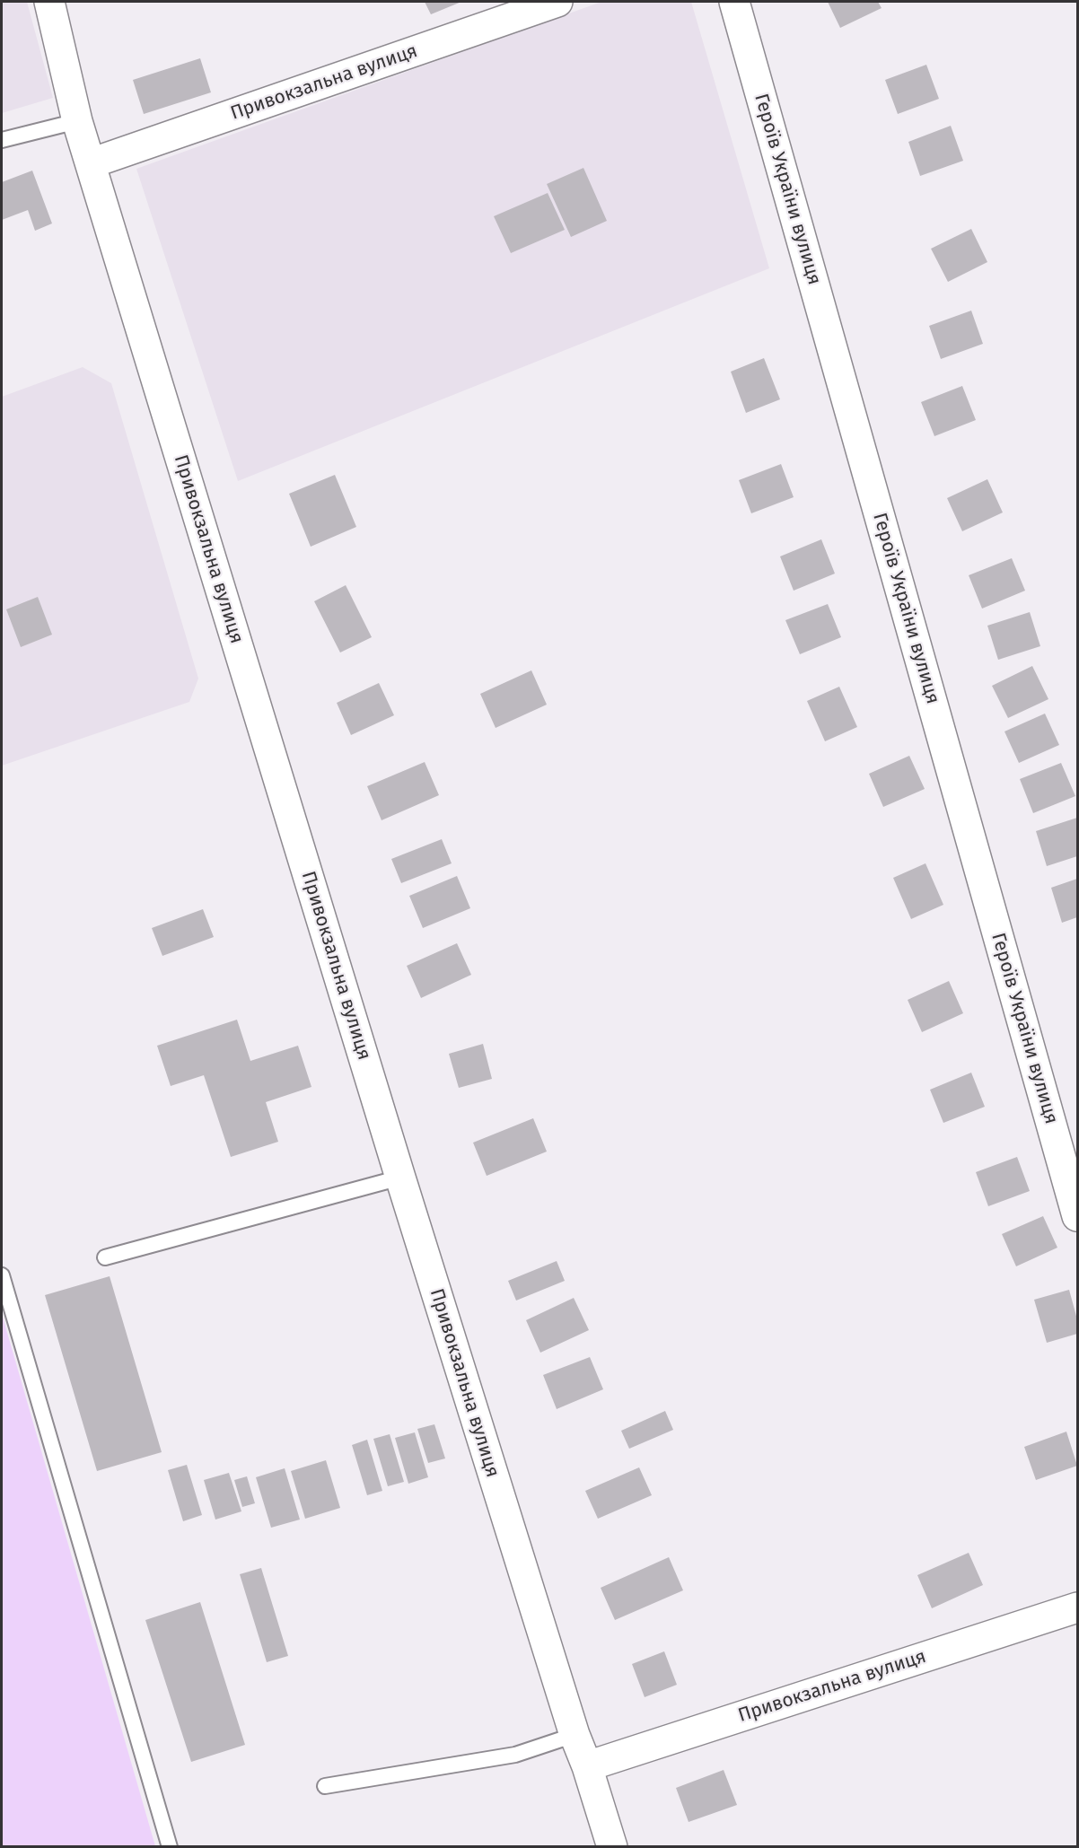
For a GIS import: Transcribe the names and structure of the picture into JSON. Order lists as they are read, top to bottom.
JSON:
{
  "streets": {
    "street": ["Привокзальна вулиця", "Героїв України вулиця"]
  }
}
